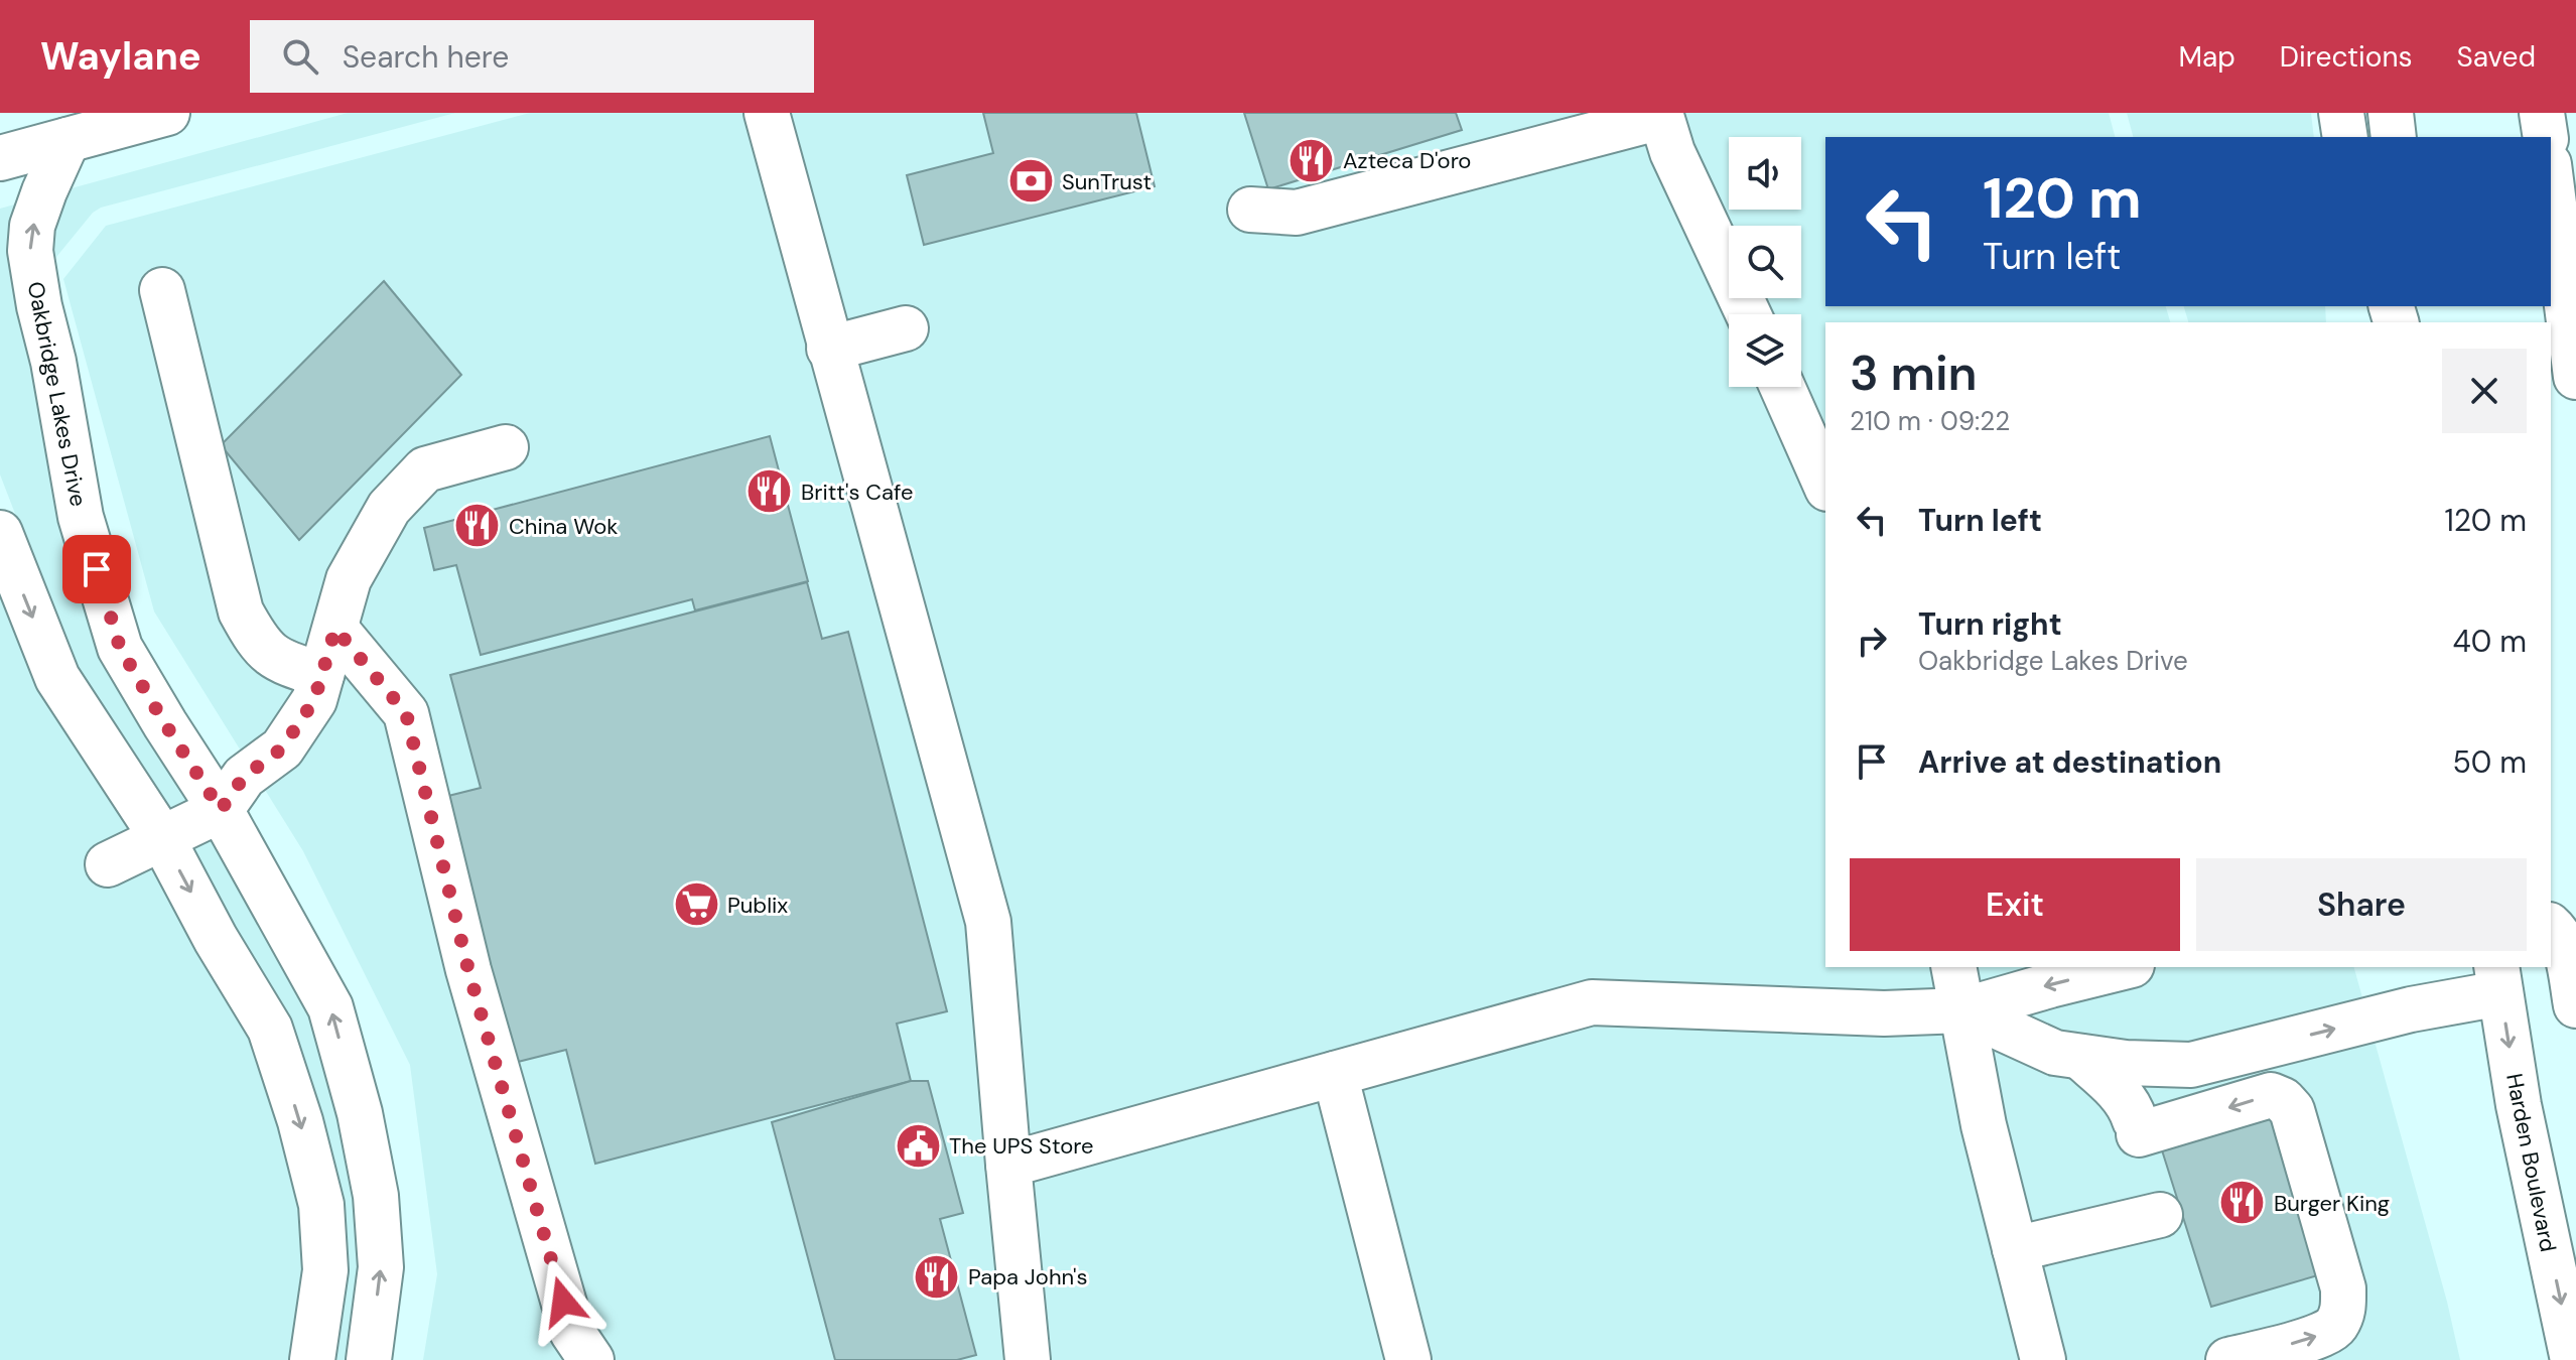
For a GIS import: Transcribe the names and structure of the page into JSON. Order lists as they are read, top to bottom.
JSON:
{
  "streets": {
    "street": ["Oakbridge Lakes Drive", "Harden Boulevard"]
  },
  "one_way": ["Harden Boulevard"],
  "places": {
    "restaurant": [
      "Azteca D'oro",
      "Britt's Cafe",
      "China Wok",
      "Burger King",
      "Papa John's"
    ],
    "bank": ["SunTrust"],
    "supermarket": ["Publix"],
    "public building": ["The UPS Store"]
  },
  "page": {
    "header": "Waylane",
    "search": "Search here",
    "nav": ["Map", "Directions", "Saved"],
    "turn": ["120 m", "Turn left"],
    "heading": ["3 min", "210 m · 09:22"],
    "list": [
      {
        "name": "Turn left",
        "value": "120 m"
      },
      {
        "name": "Turn right",
        "note": "Oakbridge Lakes Drive",
        "value": "40 m"
      },
      {
        "name": "Arrive at destination",
        "value": "50 m"
      }
    ],
    "buttons": ["Exit", "Share"]
  }
}
